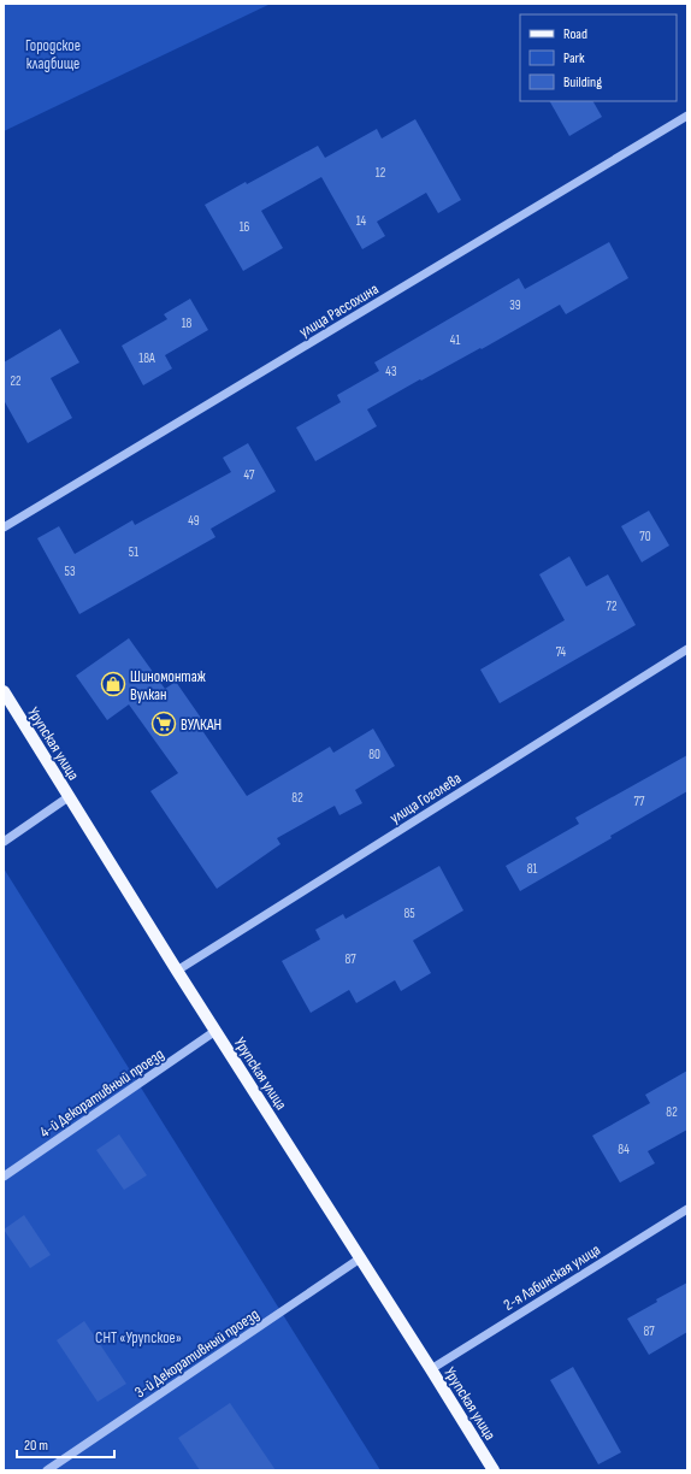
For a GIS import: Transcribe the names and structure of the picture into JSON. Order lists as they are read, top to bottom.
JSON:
{
  "streets": {
    "main road": ["Урупская улица"],
    "street": [
      "улица Рассохина",
      "улица Гоголева",
      "4-й Декоративный проезд",
      "2-я Лабинская улица",
      "3-й Декоративный проезд"
    ]
  },
  "crossings": [
    ["Урупская улица", "улица Гоголева"],
    ["Урупская улица", "4-й Декоративный проезд"],
    ["Урупская улица", "2-я Лабинская улица"],
    ["Урупская улица", "3-й Декоративный проезд"]
  ],
  "parks": ["Городское кладбище", "СНТ «Урупское»"],
  "places": {
    "shop": ["Шиномонтаж Вулкан"],
    "supermarket": ["ВУЛКАН"]
  },
  "house_numbers": [
    "12",
    "14",
    "16",
    "39",
    "18",
    "41",
    "18А",
    "43",
    "22",
    "47",
    "49",
    "70",
    "51",
    "53",
    "72",
    "74",
    "80",
    "82",
    "77",
    "81",
    "85",
    "87",
    "82",
    "84",
    "87"
  ],
  "legend": ["Road", "Park", "Building"],
  "scale_bar": "20 m"
}
